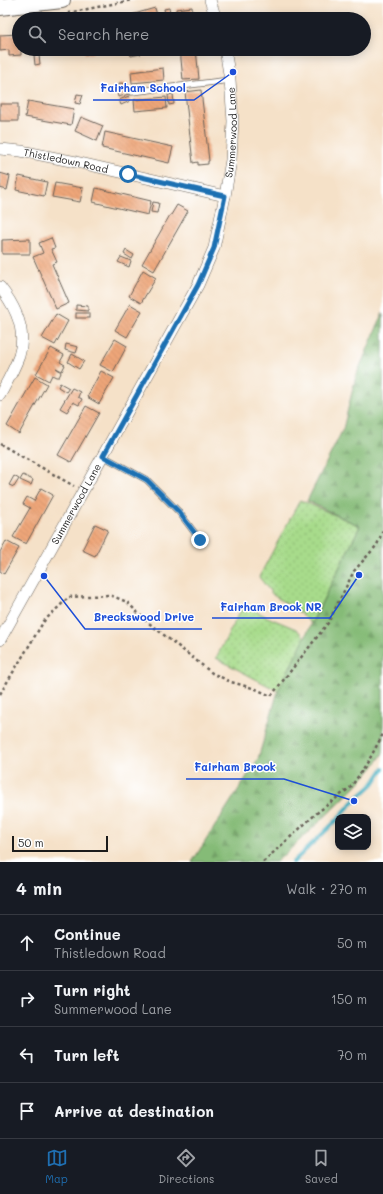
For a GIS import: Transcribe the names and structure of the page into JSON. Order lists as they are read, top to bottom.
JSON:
{
  "streets": {
    "street": ["Summerwood Lane", "Thistledown Road"]
  },
  "crossings": [
    ["Summerwood Lane", "Thistledown Road"]
  ],
  "places": [
    "Fairham School",
    "Fairham Brook NR",
    "Breckswood Drive",
    "Fairham Brook"
  ],
  "scale_bar": "50 m",
  "page": {
    "search": "Search here",
    "scale": "50 m",
    "heading": ["4 min", "Walk · 270 m"],
    "list": [
      ["Continue", "Thistledown Road", "50 m"],
      ["Turn right", "Summerwood Lane", "150 m"],
      ["Turn left", "70 m"],
      "Arrive at destination"
    ],
    "nav": ["Map", "Directions", "Saved"]
  }
}
